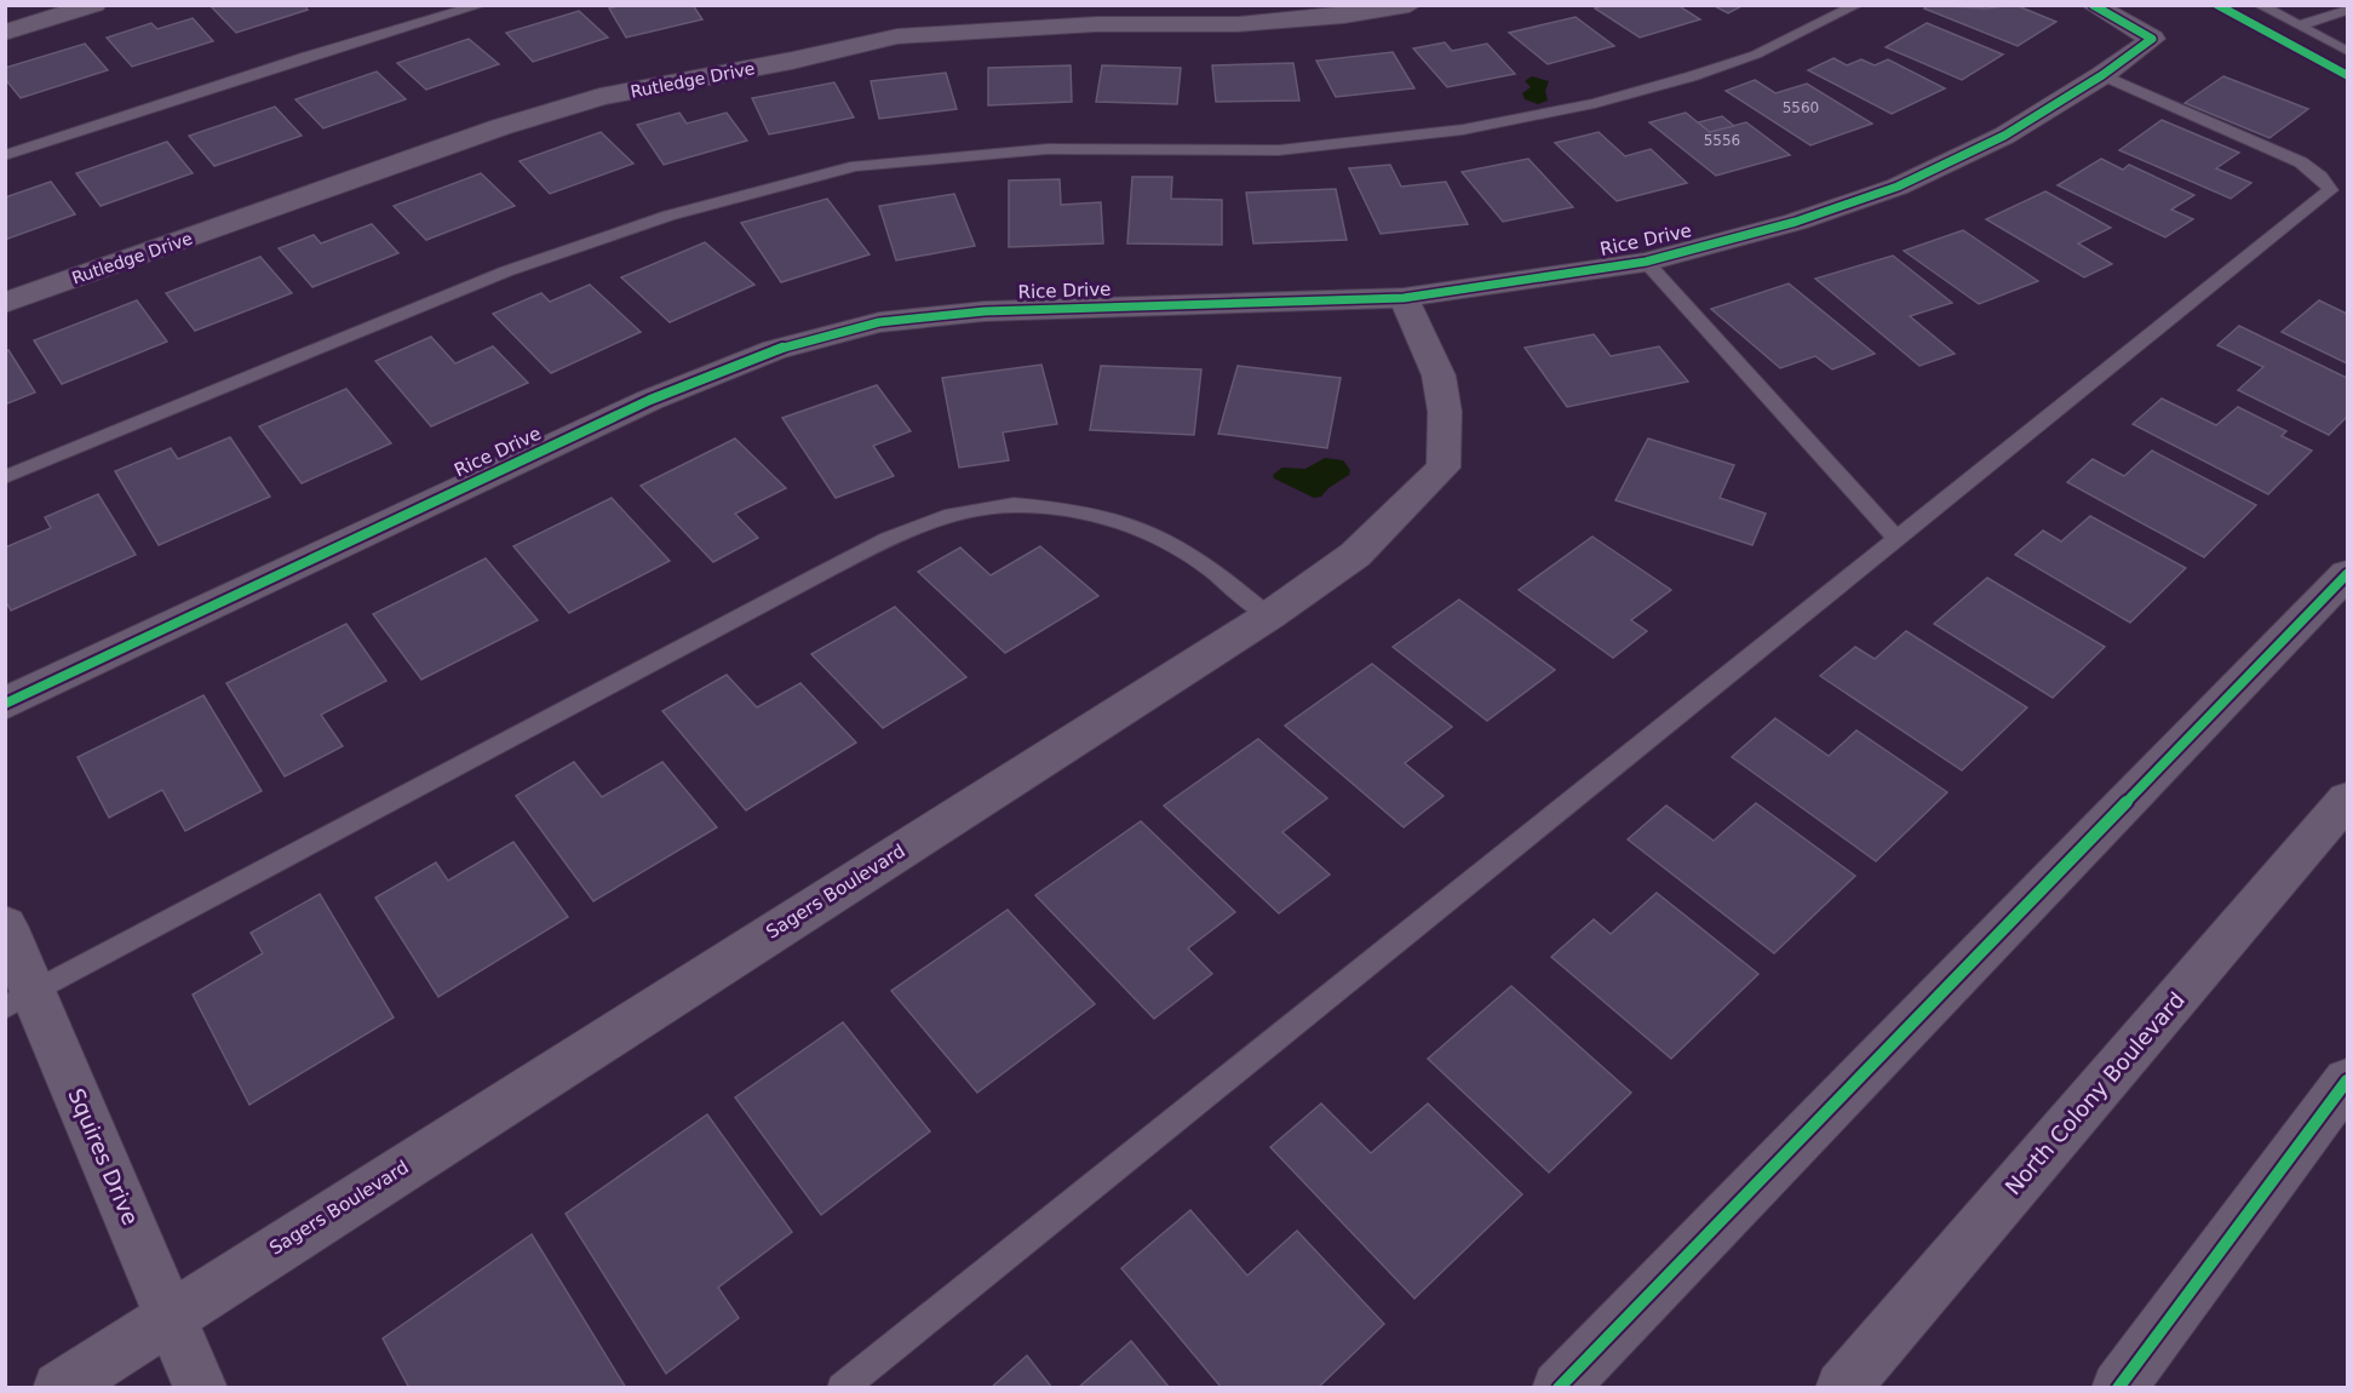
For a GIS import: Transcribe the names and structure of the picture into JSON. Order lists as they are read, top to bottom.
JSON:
{
  "streets": {
    "street": [
      "Rutledge Drive",
      "Rice Drive",
      "Sagers Boulevard",
      "North Colony Boulevard",
      "Squires Drive"
    ]
  },
  "crossings": [
    ["Rice Drive", "Sagers Boulevard"],
    ["Sagers Boulevard", "Squires Drive"]
  ],
  "house_numbers": ["5560", "5556"]
}
